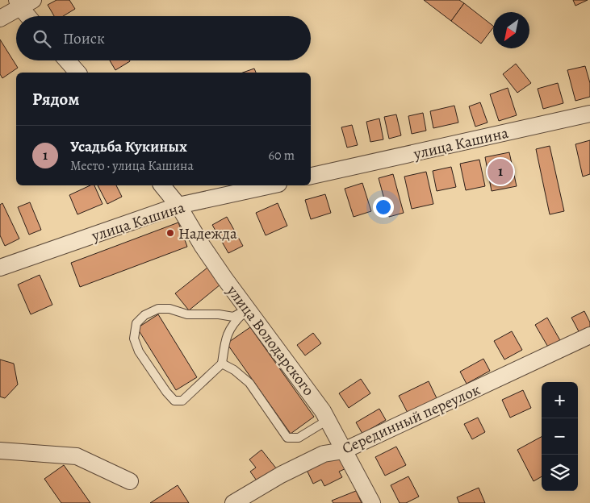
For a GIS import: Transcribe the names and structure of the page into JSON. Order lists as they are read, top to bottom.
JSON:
{
  "streets": {
    "street": ["улица Кашина", "улица Володарского", "Серединный переулок"]
  },
  "crossings": [
    ["улица Кашина", "улица Володарского"],
    ["улица Володарского", "Серединный переулок"]
  ],
  "places": ["Надежда"],
  "north": "bottom left",
  "page": {
    "search": "Поиск",
    "heading": "Рядом",
    "list": [
      {
        "mark": "1",
        "name": "Усадьба Кукиных",
        "note": "Место · улица Кашина",
        "value": "60 m"
      }
    ],
    "pins": "1",
    "map_buttons": ["+", "−"]
  }
}
